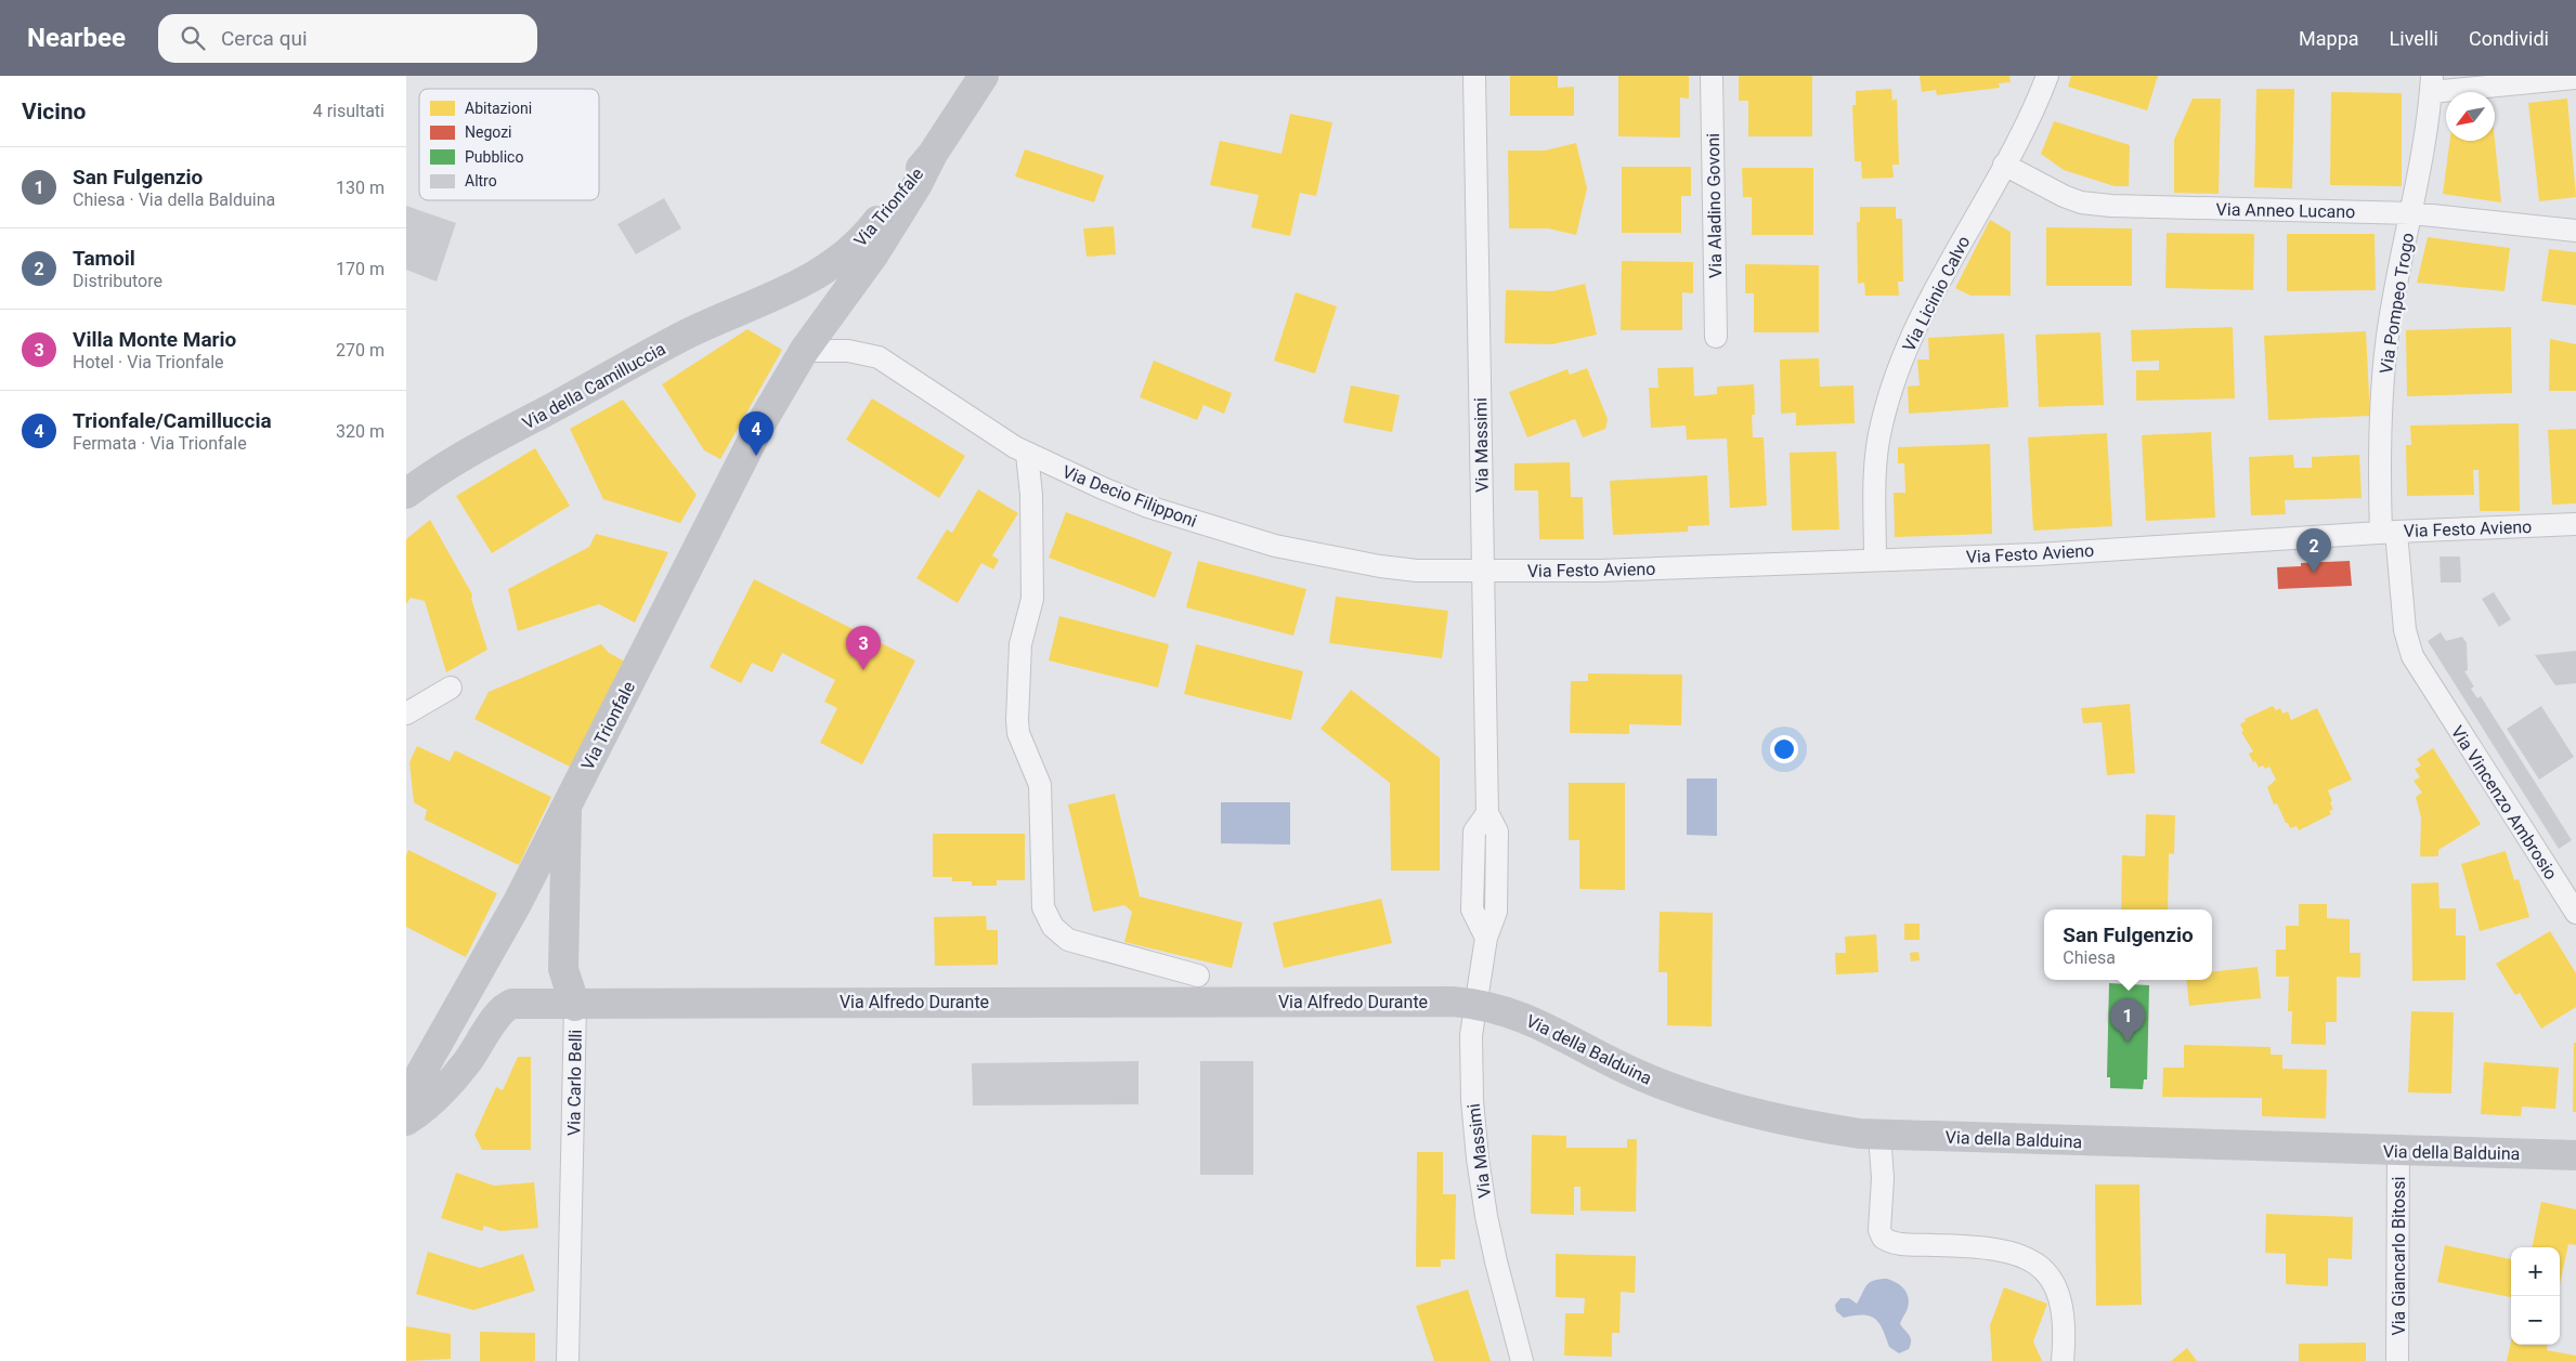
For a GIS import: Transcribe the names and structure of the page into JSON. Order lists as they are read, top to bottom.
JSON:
{
  "streets": {
    "street": [
      "Via Aladino Govoni",
      "Via Trionfale",
      "Via Anneo Lucano",
      "Via Licinio Calvo",
      "Via Pompeo Trogo",
      "Via della Camilluccia",
      "Via Massimi",
      "Via Decio Filipponi",
      "Via Festo Avieno",
      "Via Vincenzo Ambrosio",
      "Via Alfredo Durante",
      "Via della Balduina",
      "Via Carlo Belli",
      "Via Giancarlo Bitossi"
    ]
  },
  "crossings": [
    ["Via Trionfale", "Via della Camilluccia"],
    ["Via Trionfale", "Via Decio Filipponi"],
    ["Via Trionfale", "Via Carlo Belli"],
    ["Via Anneo Lucano", "Via Licinio Calvo"],
    ["Via Anneo Lucano", "Via Pompeo Trogo"],
    ["Via Licinio Calvo", "Via Festo Avieno"],
    ["Via Pompeo Trogo", "Via Festo Avieno"],
    ["Via Pompeo Trogo", "Via Vincenzo Ambrosio"],
    ["Via Massimi", "Via Decio Filipponi"],
    ["Via Massimi", "Via Festo Avieno"],
    ["Via Massimi", "Via Alfredo Durante"],
    ["Via Massimi", "Via della Balduina"],
    ["Via Decio Filipponi", "Via Festo Avieno"],
    ["Via Alfredo Durante", "Via della Balduina"],
    ["Via Alfredo Durante", "Via Carlo Belli"],
    ["Via della Balduina", "Via Giancarlo Bitossi"]
  ],
  "legend": [
    "Abitazioni",
    "Negozi",
    "Pubblico",
    "Altro"
  ],
  "north": "bottom left",
  "page": {
    "header": "Nearbee",
    "search": "Cerca qui",
    "nav": ["Mappa", "Livelli", "Condividi"],
    "heading": ["Vicino", "4 risultati"],
    "list": [
      {
        "mark": "1",
        "name": "San Fulgenzio",
        "note": "Chiesa · Via della Balduina",
        "value": "130 m"
      },
      {
        "mark": "2",
        "name": "Tamoil",
        "note": "Distributore",
        "value": "170 m"
      },
      {
        "mark": "3",
        "name": "Villa Monte Mario",
        "note": "Hotel · Via Trionfale",
        "value": "270 m"
      },
      {
        "mark": "4",
        "name": "Trionfale/Camilluccia",
        "note": "Fermata · Via Trionfale",
        "value": "320 m"
      }
    ],
    "pins": [
      "4",
      "2",
      "3",
      "1"
    ],
    "popup": ["San Fulgenzio", "Chiesa"],
    "map_buttons": ["+", "−"]
  }
}
